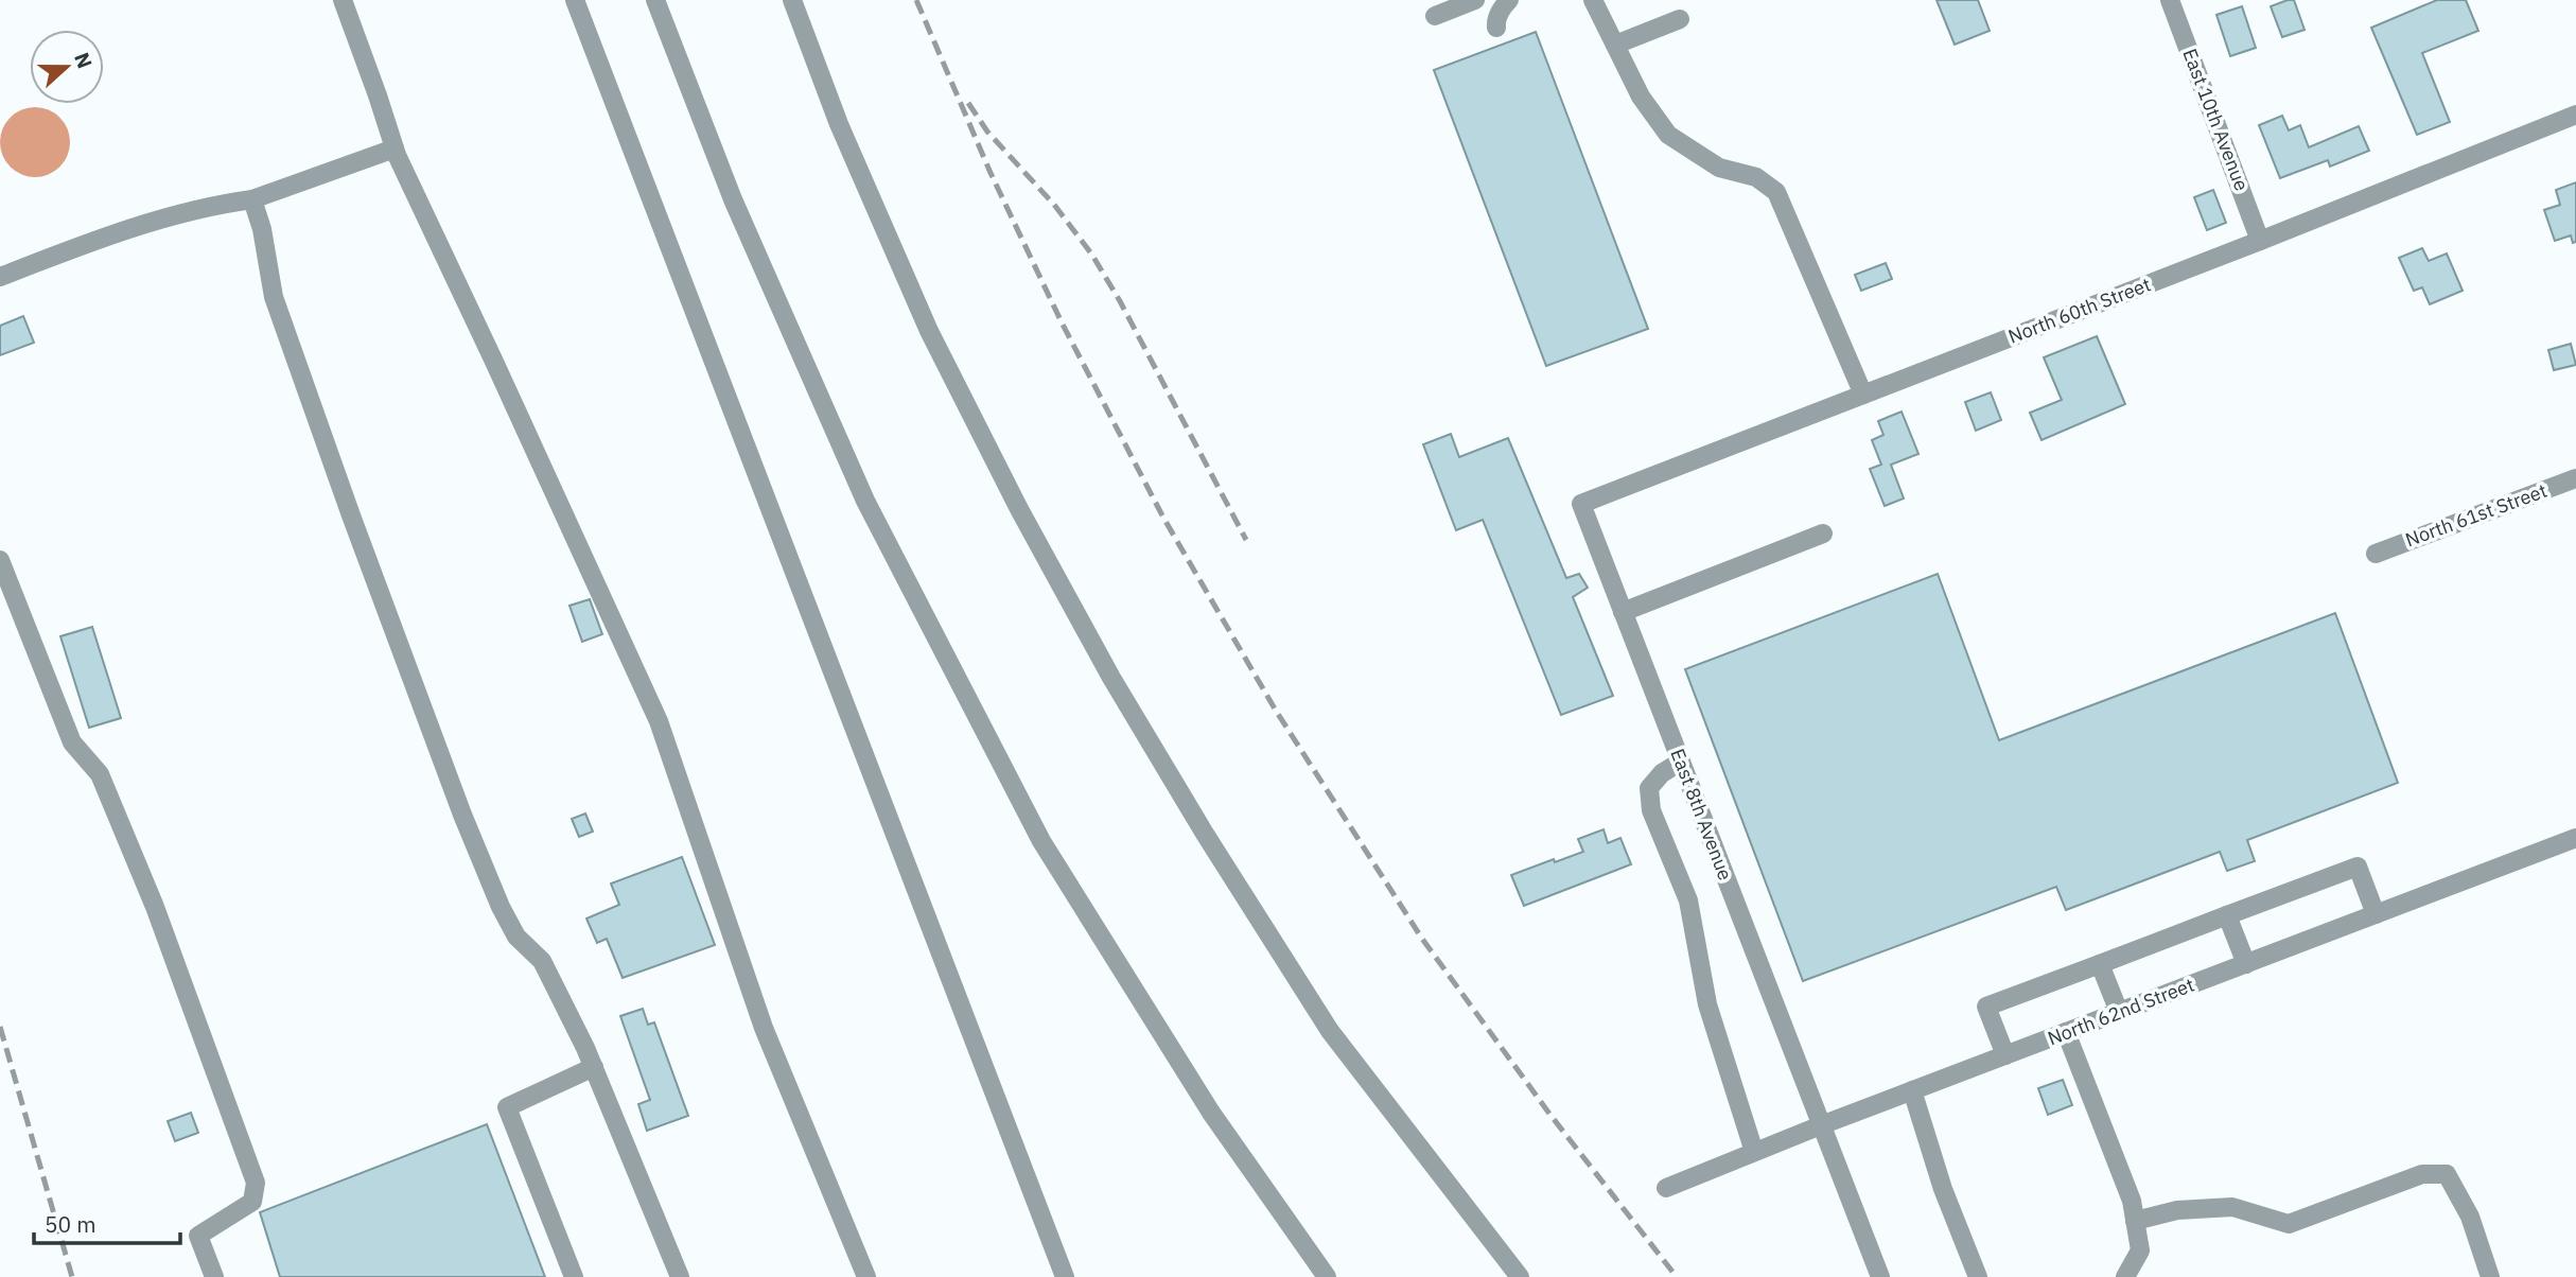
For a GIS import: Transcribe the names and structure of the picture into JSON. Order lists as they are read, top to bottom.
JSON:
{
  "streets": {
    "street": [
      "East 10th Avenue",
      "North 60th Street",
      "North 61st Street",
      "East 8th Avenue",
      "North 62nd Street"
    ]
  },
  "crossings": [
    ["East 10th Avenue", "North 60th Street"],
    ["North 60th Street", "East 8th Avenue"],
    ["East 8th Avenue", "North 62nd Street"]
  ],
  "scale_bar": "50 m",
  "north": "right"
}
